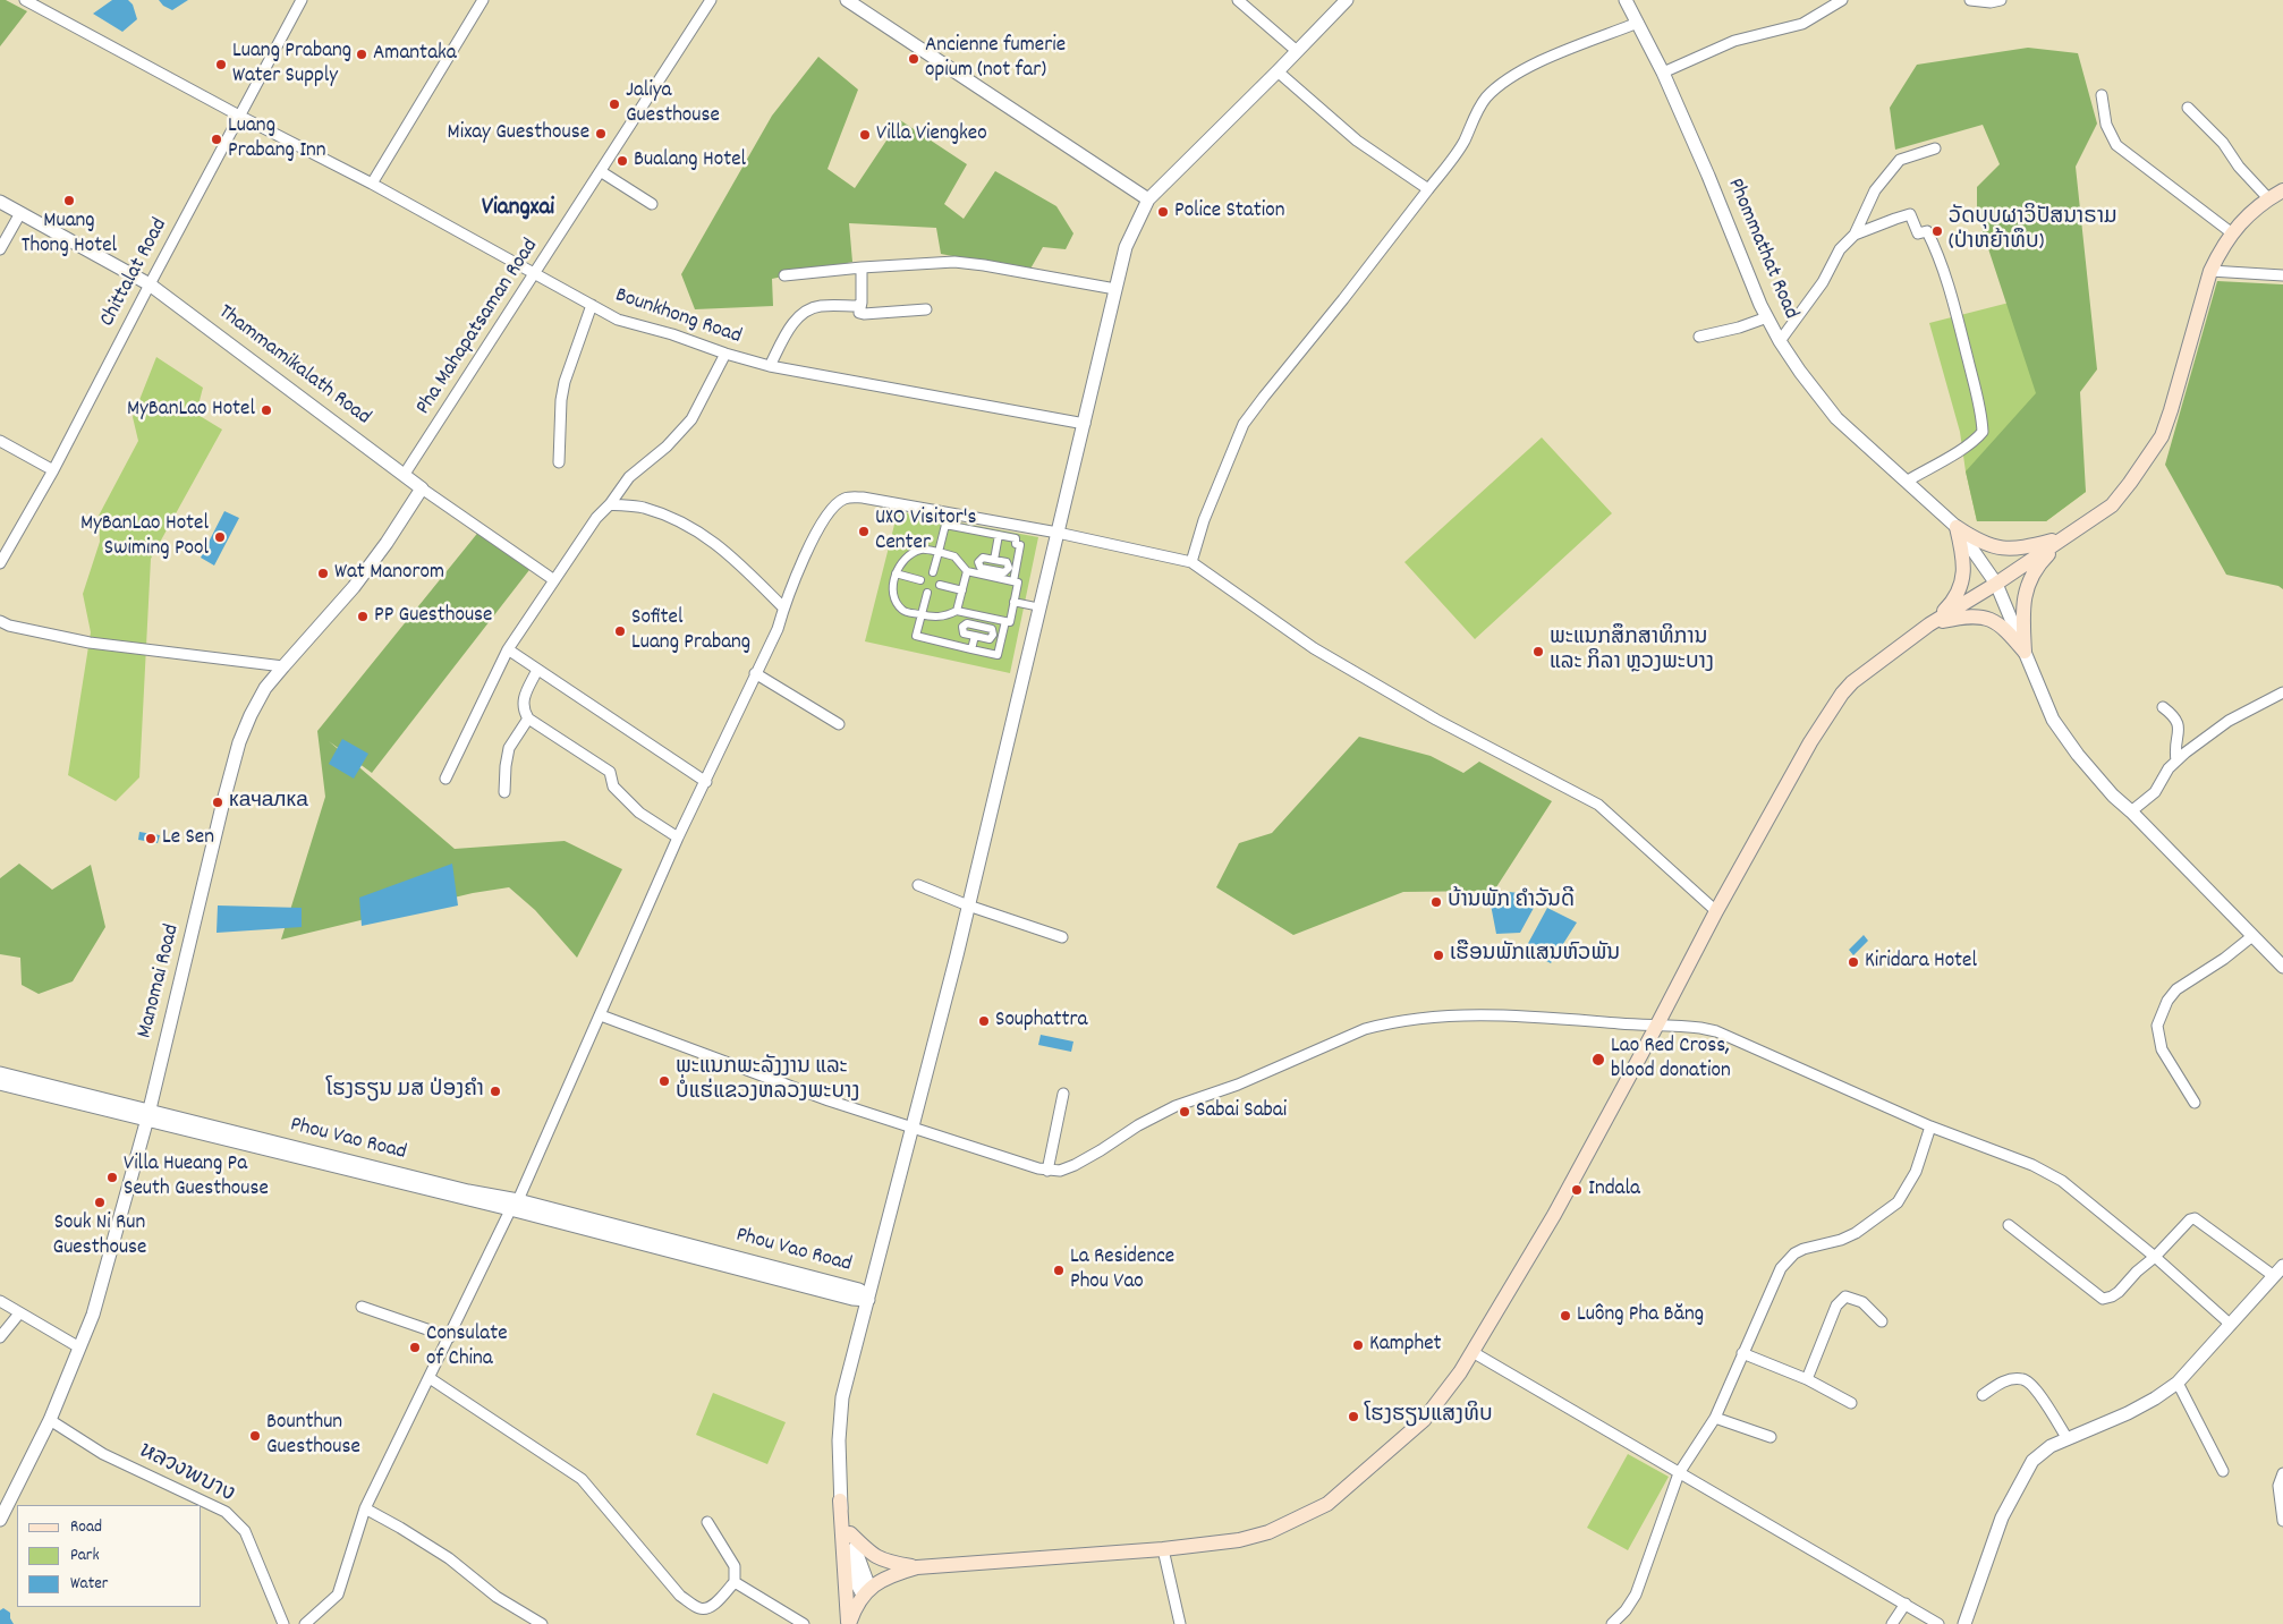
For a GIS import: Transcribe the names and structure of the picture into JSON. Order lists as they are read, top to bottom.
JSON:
{
  "streets": {
    "street": [
      "Phommathat Road",
      "Chittalat Road",
      "Bounkhong Road",
      "Pha Mahapatsaman Road",
      "Thammamikalath Road",
      "Manomai Road",
      "Phou Vao Road",
      "หลวงพบาง"
    ]
  },
  "crossings": [
    ["Chittalat Road", "Bounkhong Road"],
    ["Chittalat Road", "Thammamikalath Road"],
    ["Bounkhong Road", "Pha Mahapatsaman Road"],
    ["Pha Mahapatsaman Road", "Thammamikalath Road"],
    ["Thammamikalath Road", "Manomai Road"],
    ["Manomai Road", "Phou Vao Road"],
    ["Manomai Road", "หลวงพบาง"]
  ],
  "districts": ["Viangxai"],
  "places": [
    "Amantaka",
    "Ancienne fumerie opium (not far)",
    "Luang Prabang Water Supply",
    "Jaliya Guesthouse",
    "Mixay Guesthouse",
    "Villa Viengkeo",
    "Luang Prabang Inn",
    "Bualang Hotel",
    "Muang Thong Hotel",
    "Police Station",
    "ວັດບຸບຜາວິປັສນາຣາມ (ປ່າຫຍ້າທຶບ)",
    "MyBanLao Hotel",
    "UXO Visitor's Center",
    "MyBanLao Hotel Swiming Pool",
    "Wat Manorom",
    "PP Guesthouse",
    "Sofitel Luang Prabang",
    "ພະແນກສຶກສາທິການ ແລະ ກິລາ ຫຼວງພະບາງ",
    "качалка",
    "Le Sen",
    "ບ້ານພັກ ຄໍາວັນດີ",
    "ເຮືອນພັກແສນຫົວພັນ",
    "Kiridara Hotel",
    "Souphattra",
    "Lao Red Cross, blood donation",
    "ພະແນກພະລັງງານ ແລະ ບໍ່ແຮ່ແຂວງຫລວງພະບາງ",
    "ໂຮງຣຽນ ມສ ປ່ອງຄຳ",
    "Sabai Sabai",
    "Villa Hueang Pa Seuth Guesthouse",
    "Indala",
    "Souk Ni Run Guesthouse",
    "La Residence Phou Vao",
    "Luông Pha Băng",
    "Kamphet",
    "Consulate of China",
    "ໂຮງຮຽນແສງທິບ",
    "Bounthun Guesthouse"
  ],
  "legend": ["Road", "Park", "Water"]
}
